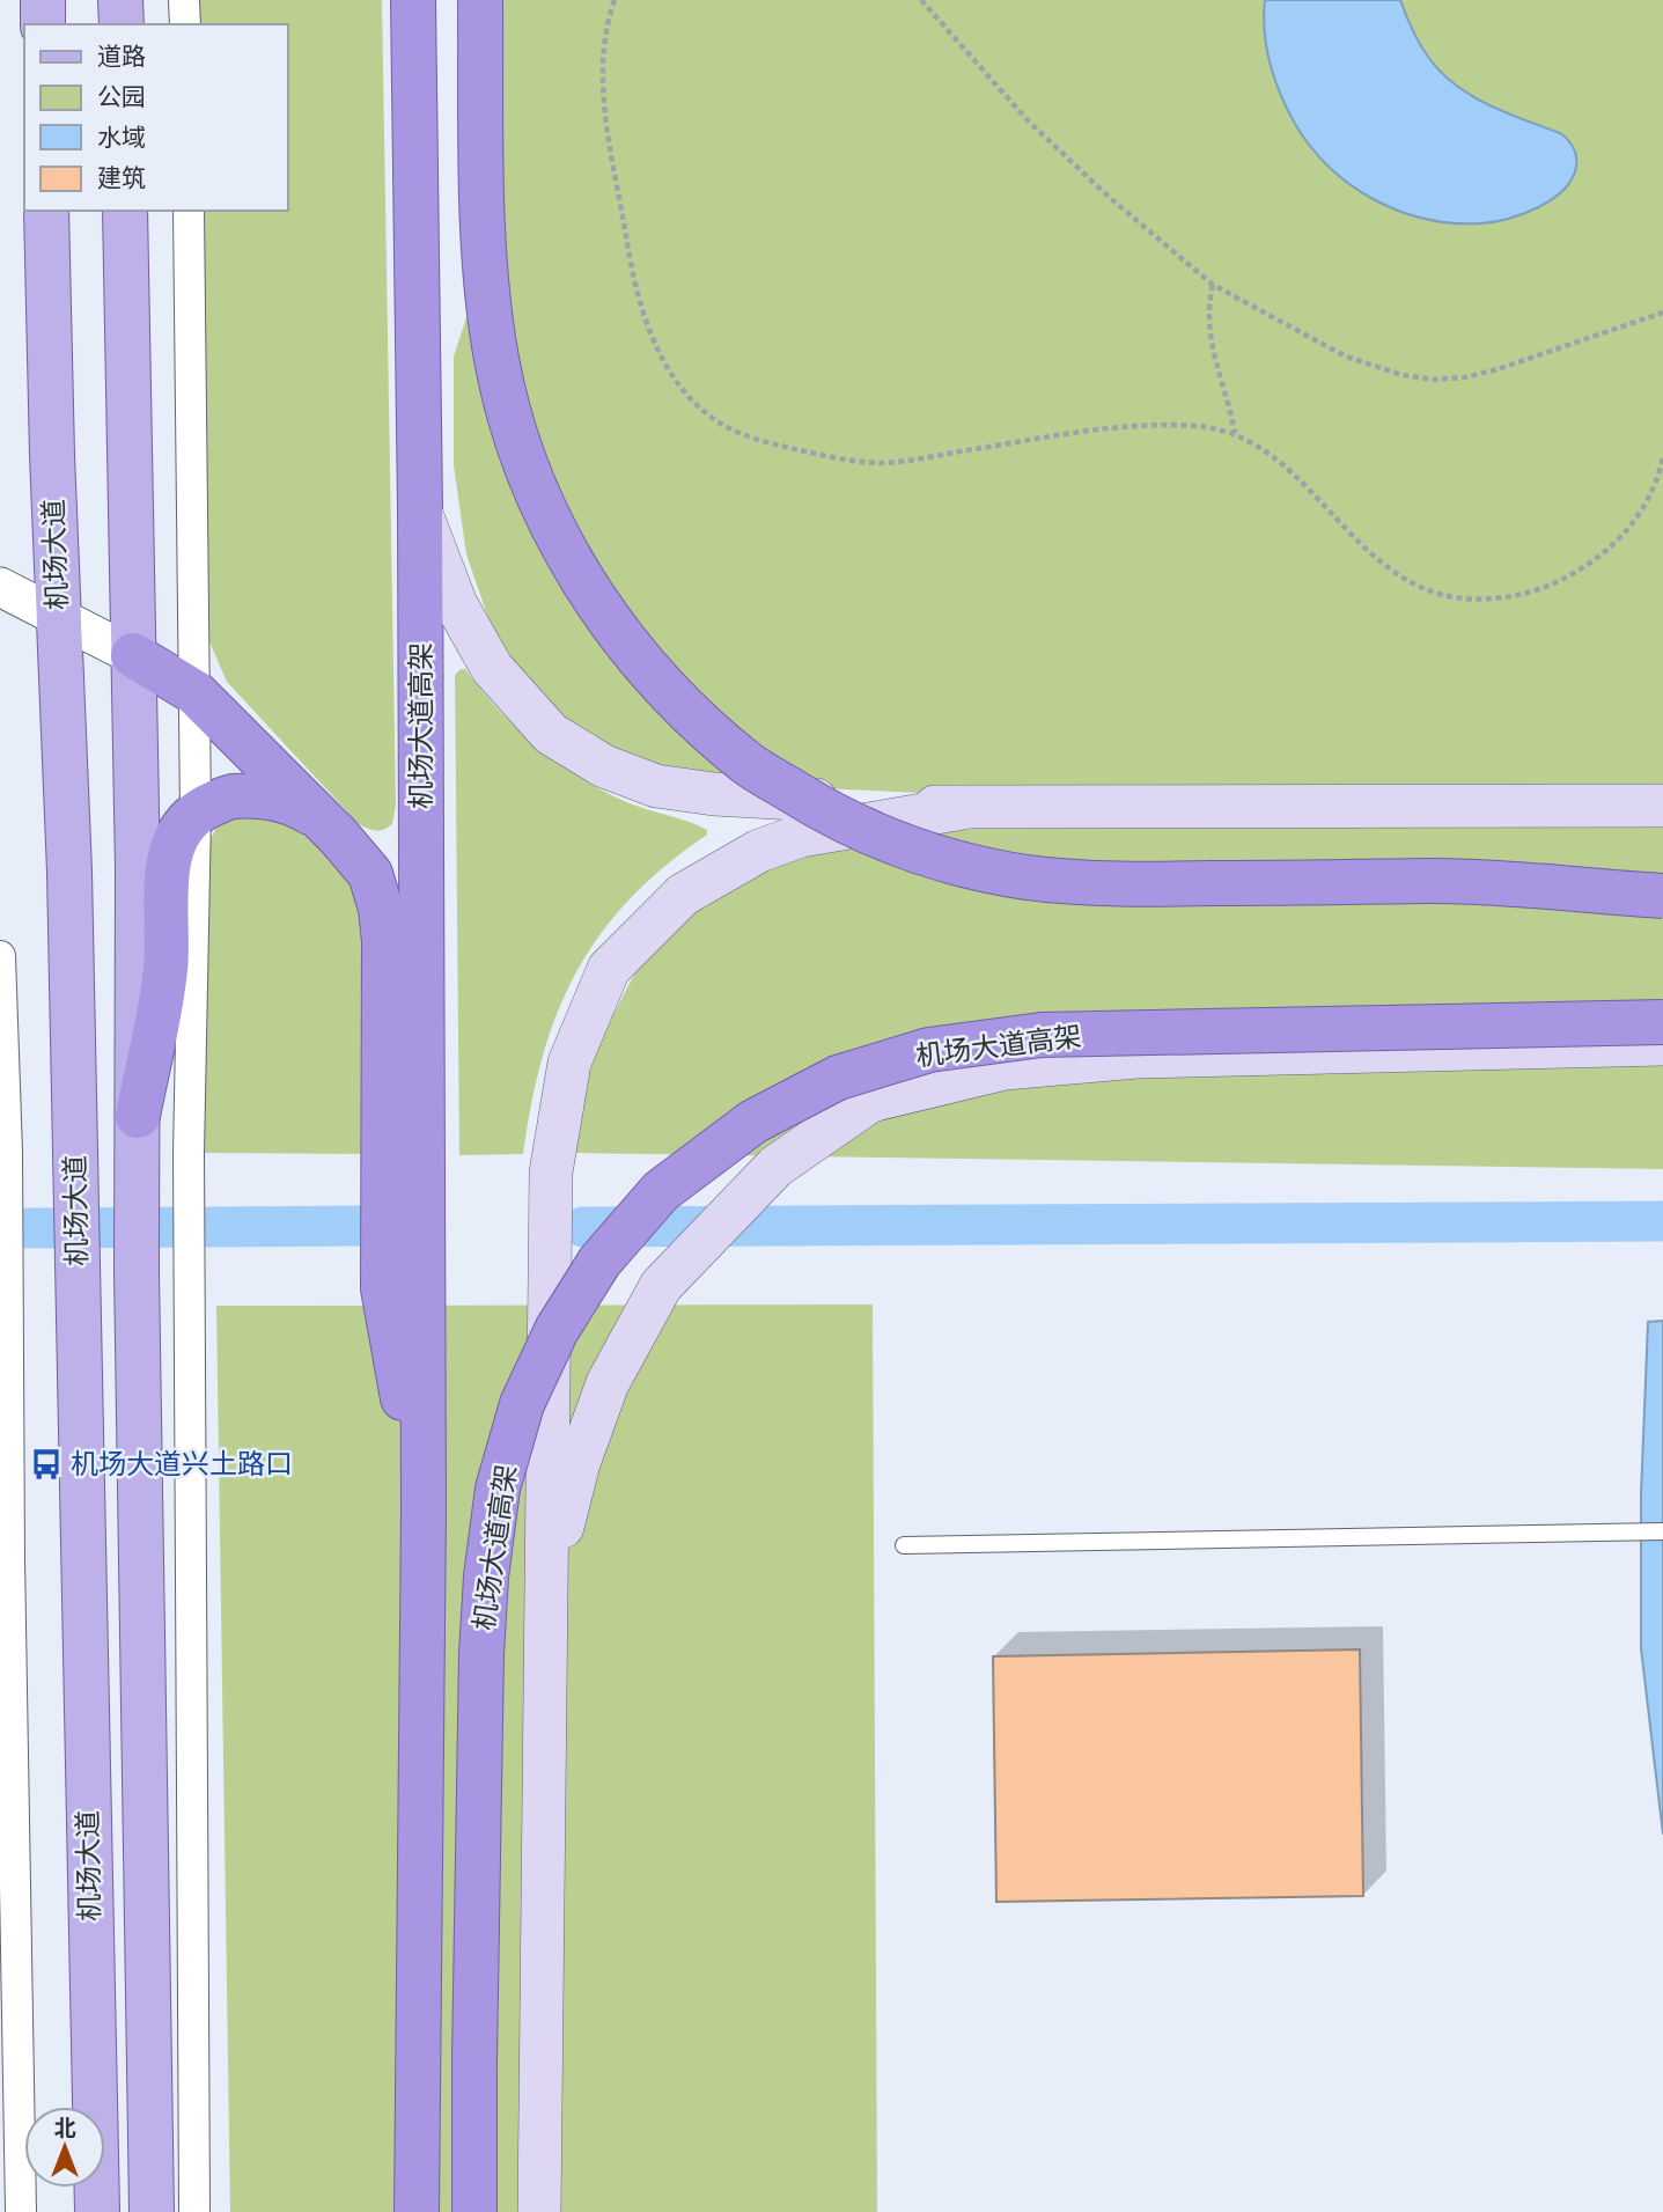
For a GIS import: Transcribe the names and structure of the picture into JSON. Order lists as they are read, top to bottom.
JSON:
{
  "streets": {
    "highway": ["机场大道高架"],
    "main road": ["机场大道"]
  },
  "places": {
    "bus stop": ["机场大道兴土路口"]
  },
  "legend": [
    "道路",
    "公园",
    "水域",
    "建筑"
  ],
  "north": "top"
}
